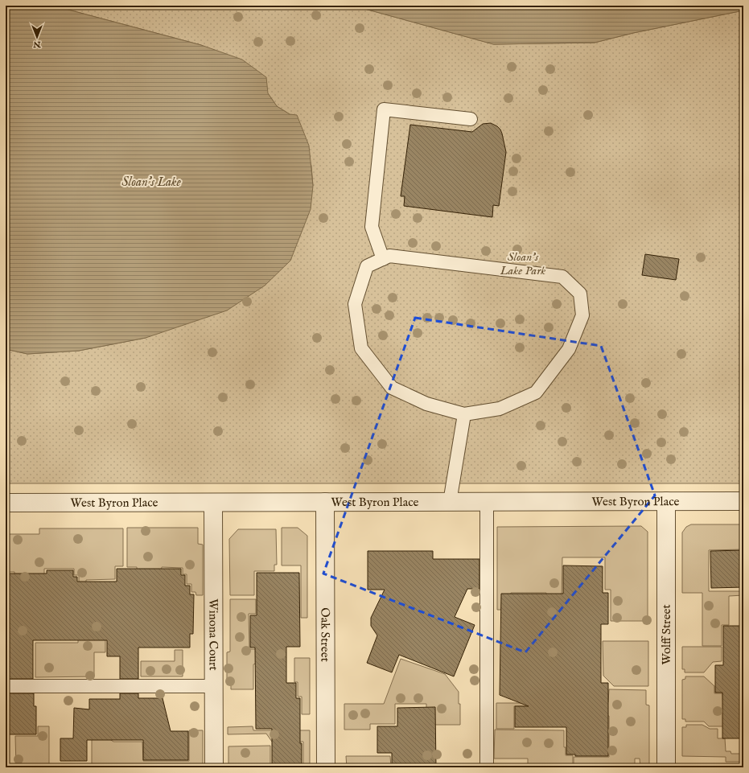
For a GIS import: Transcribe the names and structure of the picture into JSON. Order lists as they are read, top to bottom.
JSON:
{
  "streets": {
    "street": [
      "West Byron Place",
      "Winona Court",
      "Oak Street",
      "Wolff Street"
    ]
  },
  "crossings": [
    ["West Byron Place", "Winona Court"],
    ["West Byron Place", "Oak Street"],
    ["West Byron Place", "Wolff Street"]
  ],
  "water": ["Sloan's Lake"],
  "parks": ["Sloan's Lake Park"],
  "north": "bottom"
}
